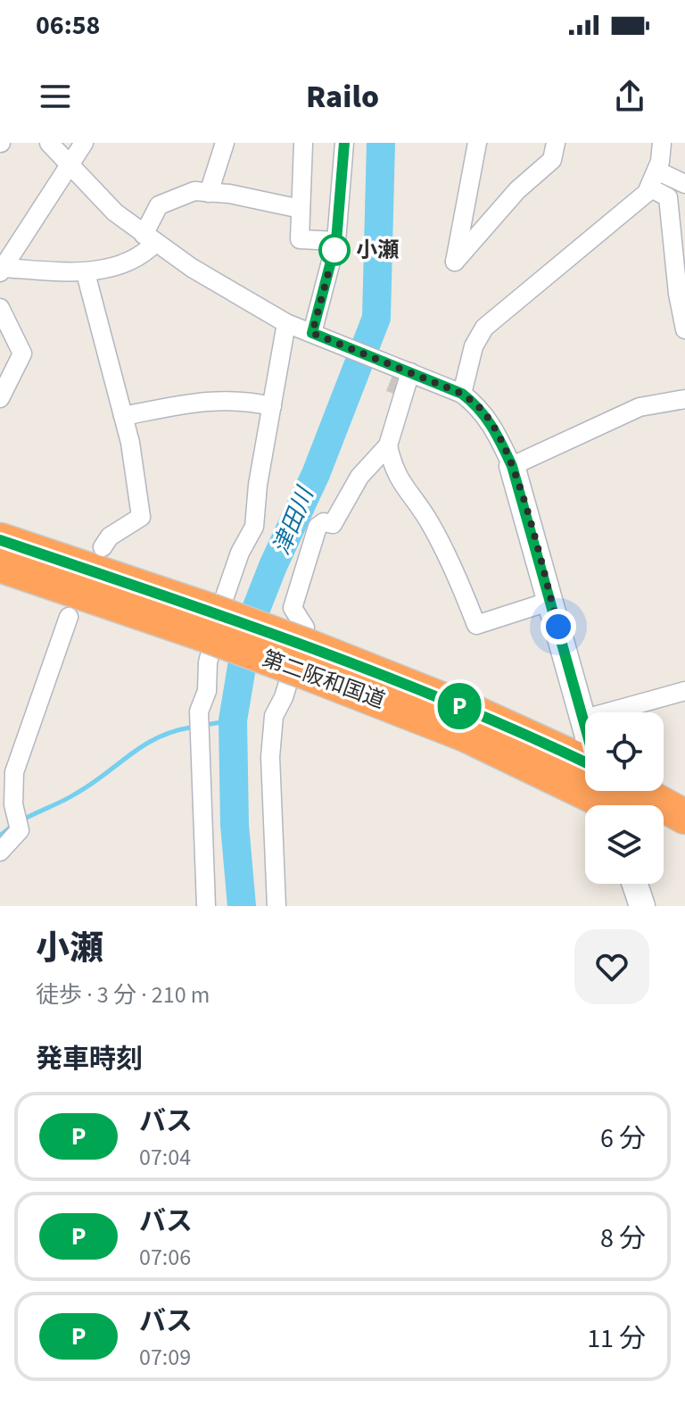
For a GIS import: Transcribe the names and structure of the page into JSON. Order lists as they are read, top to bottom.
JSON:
{
  "streets": {
    "highway": ["第二阪和国道"]
  },
  "water": ["津田川"],
  "places": ["小瀬"],
  "lines": ["bus line P"],
  "page": {
    "status": "06:58",
    "header": "Railo",
    "on_map": "P",
    "heading": [
      ["小瀬", "徒歩 · 3 分 · 210 m"],
      "発車時刻"
    ],
    "list": [
      {
        "mark": "P",
        "name": "バス",
        "note": "07:04",
        "value": "6 分"
      },
      {
        "mark": "P",
        "name": "バス",
        "note": "07:06",
        "value": "8 分"
      },
      {
        "mark": "P",
        "name": "バス",
        "note": "07:09",
        "value": "11 分"
      }
    ]
  }
}
